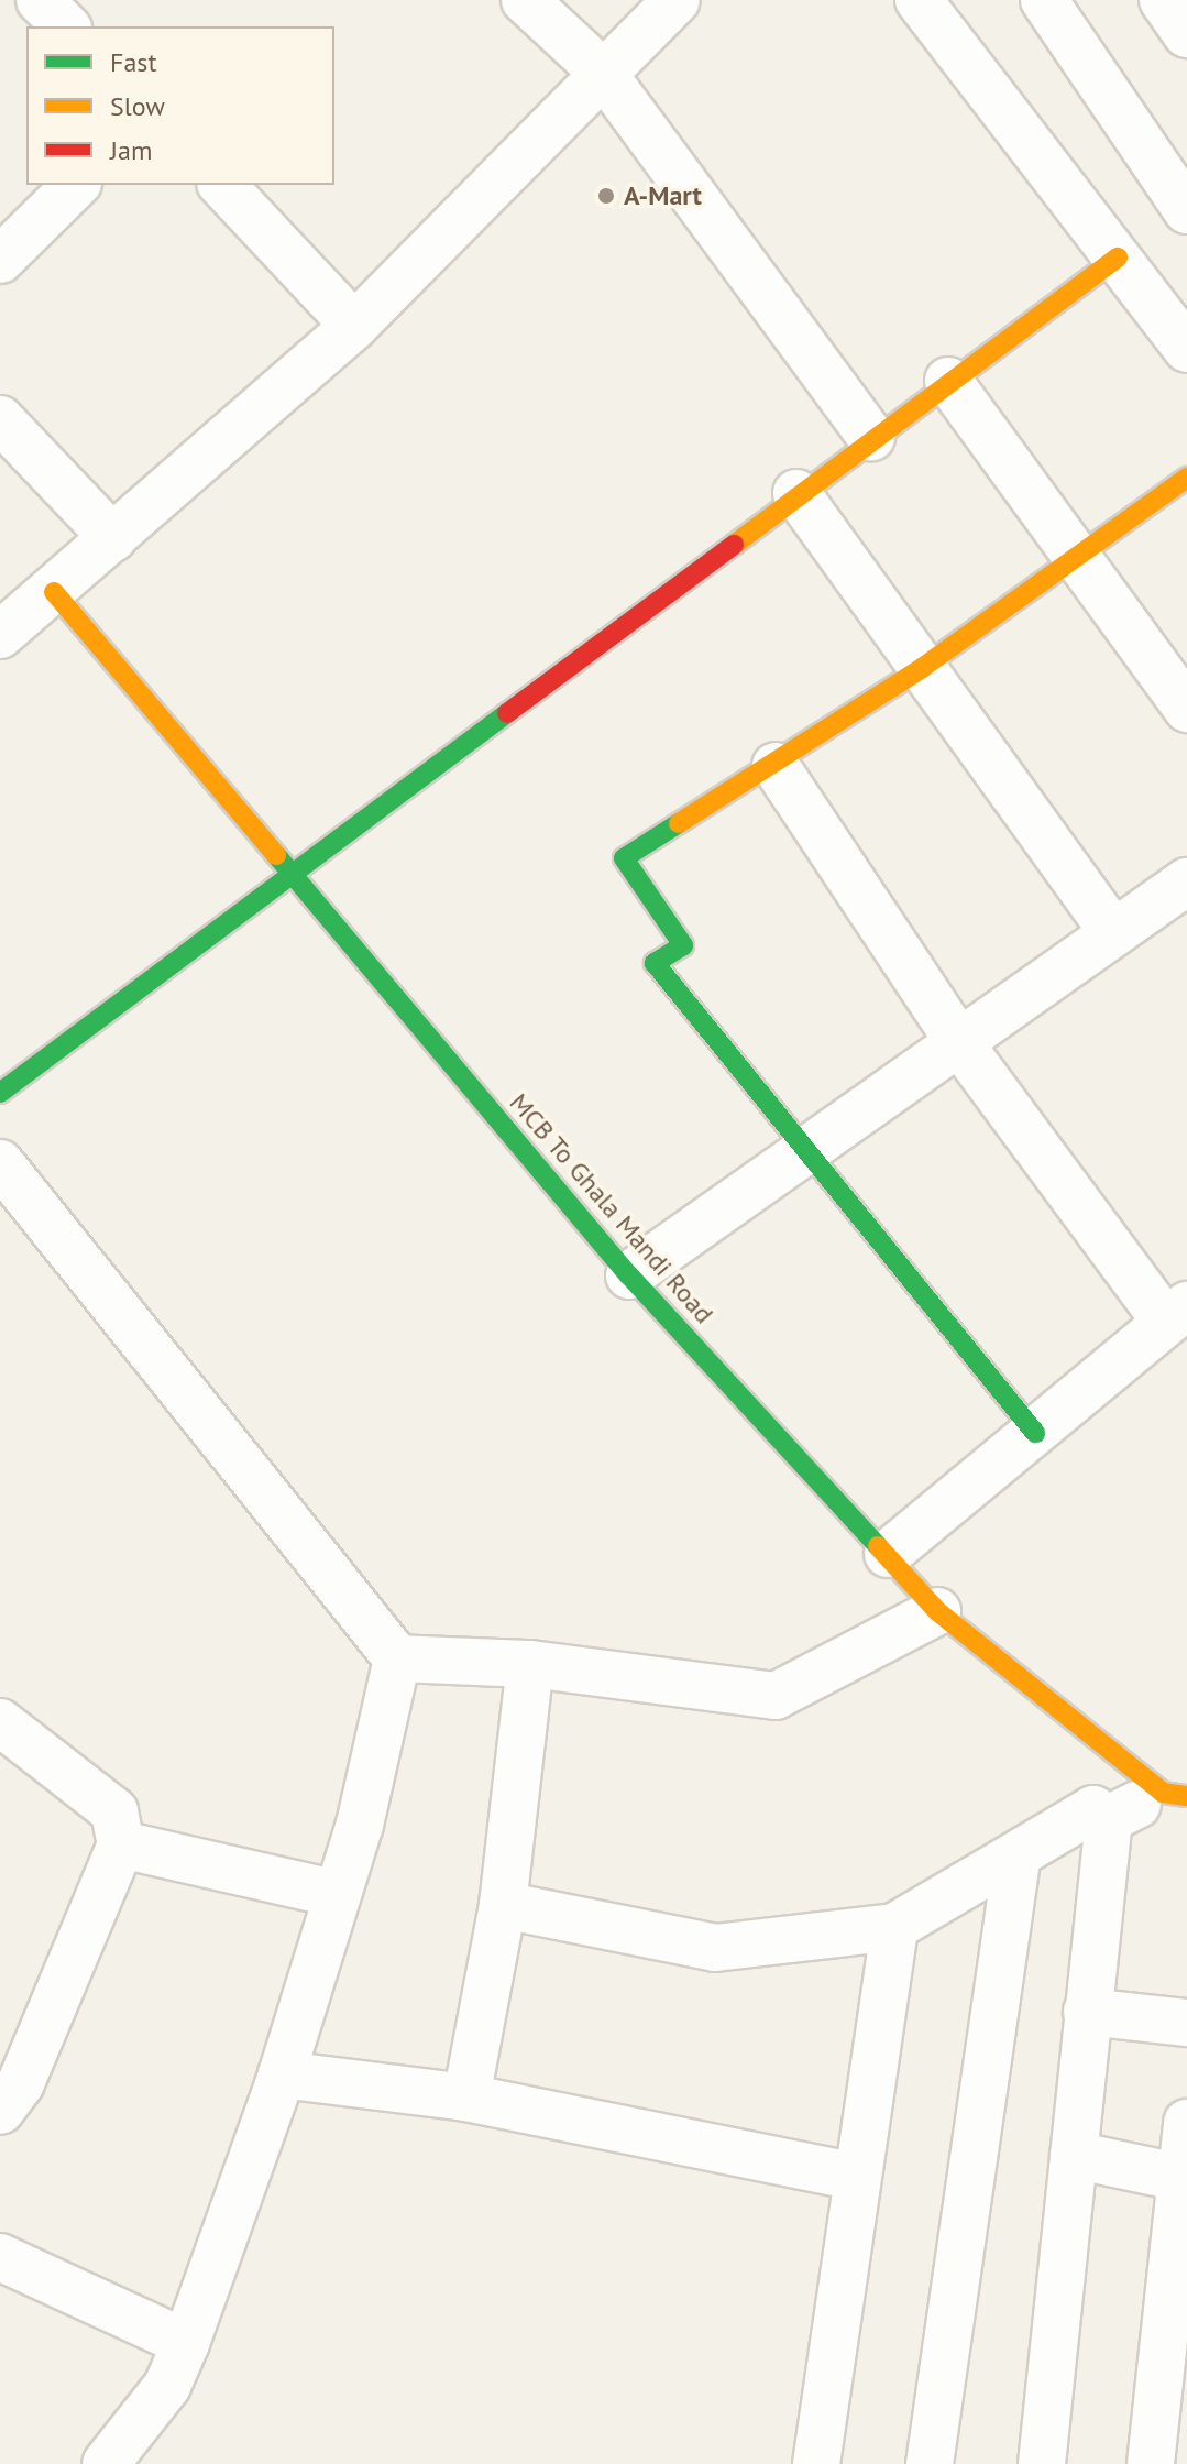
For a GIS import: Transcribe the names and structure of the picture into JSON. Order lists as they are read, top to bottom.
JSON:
{
  "streets": {
    "street": ["MCB To Ghala Mandi Road"]
  },
  "places": ["A-Mart"],
  "legend": ["Fast", "Slow", "Jam"]
}
